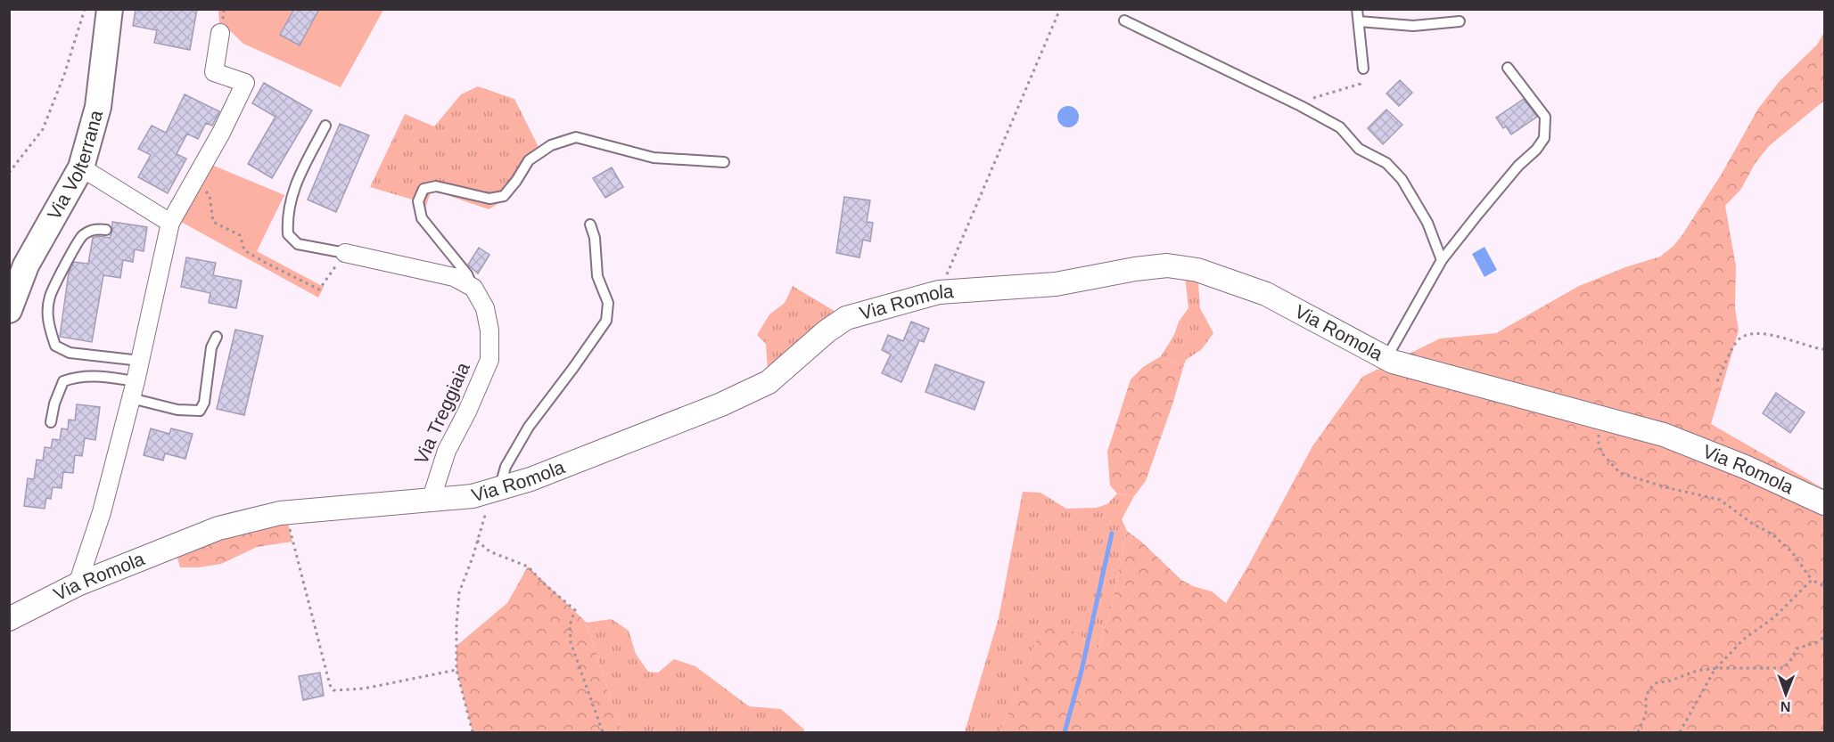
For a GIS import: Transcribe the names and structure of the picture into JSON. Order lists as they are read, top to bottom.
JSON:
{
  "streets": {
    "main road": ["Via Volterrana"],
    "street": ["Via Romola", "Via Treggiaia"]
  },
  "crossings": [
    ["Via Romola", "Via Treggiaia"]
  ],
  "north": "bottom"
}
